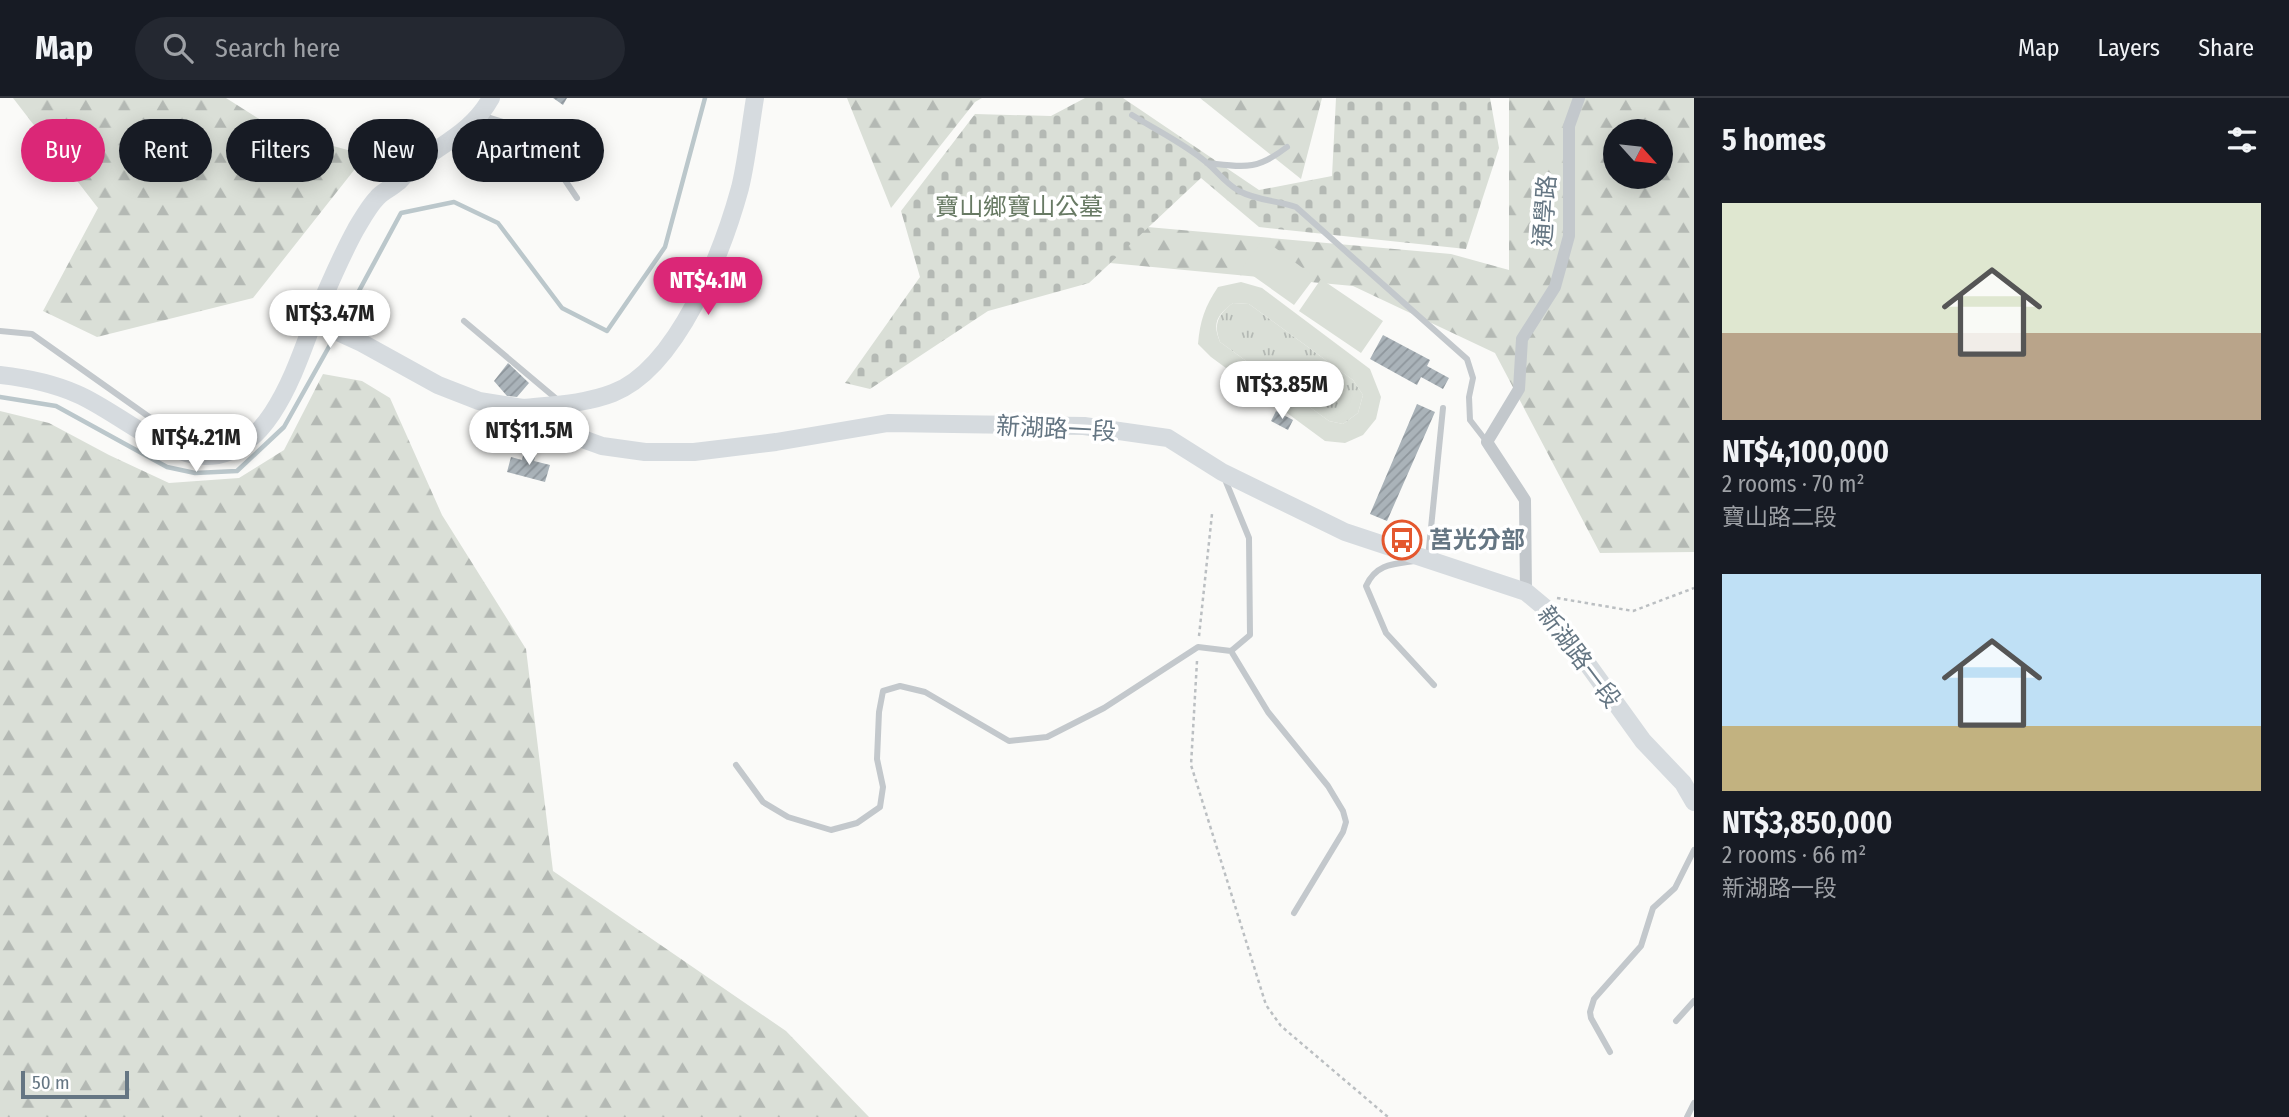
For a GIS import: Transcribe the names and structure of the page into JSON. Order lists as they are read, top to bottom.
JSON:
{
  "streets": {
    "street": ["通學路", "新湖路一段"]
  },
  "parks": ["寶山鄉寶山公墓"],
  "places": {
    "bus stop": ["莒光分部"]
  },
  "scale_bar": "50 m",
  "north": "bottom right",
  "page": {
    "header": "Map",
    "search": "Search here",
    "nav": ["Map", "Layers", "Share"],
    "heading": "5 homes",
    "chip": [
      "Buy",
      "Rent",
      "Filters",
      "New",
      "Apartment"
    ],
    "list": [
      {
        "name": "NT$4,100,000",
        "note": "2 rooms · 70 m² · 寶山路二段"
      },
      {
        "name": "NT$3,850,000",
        "note": "2 rooms · 66 m² · 新湖路一段"
      }
    ],
    "price": [
      "NT$4.1M",
      "NT$3.47M",
      "NT$3.85M",
      "NT$11.5M",
      "NT$4.21M"
    ],
    "scale": "50 m"
  }
}
